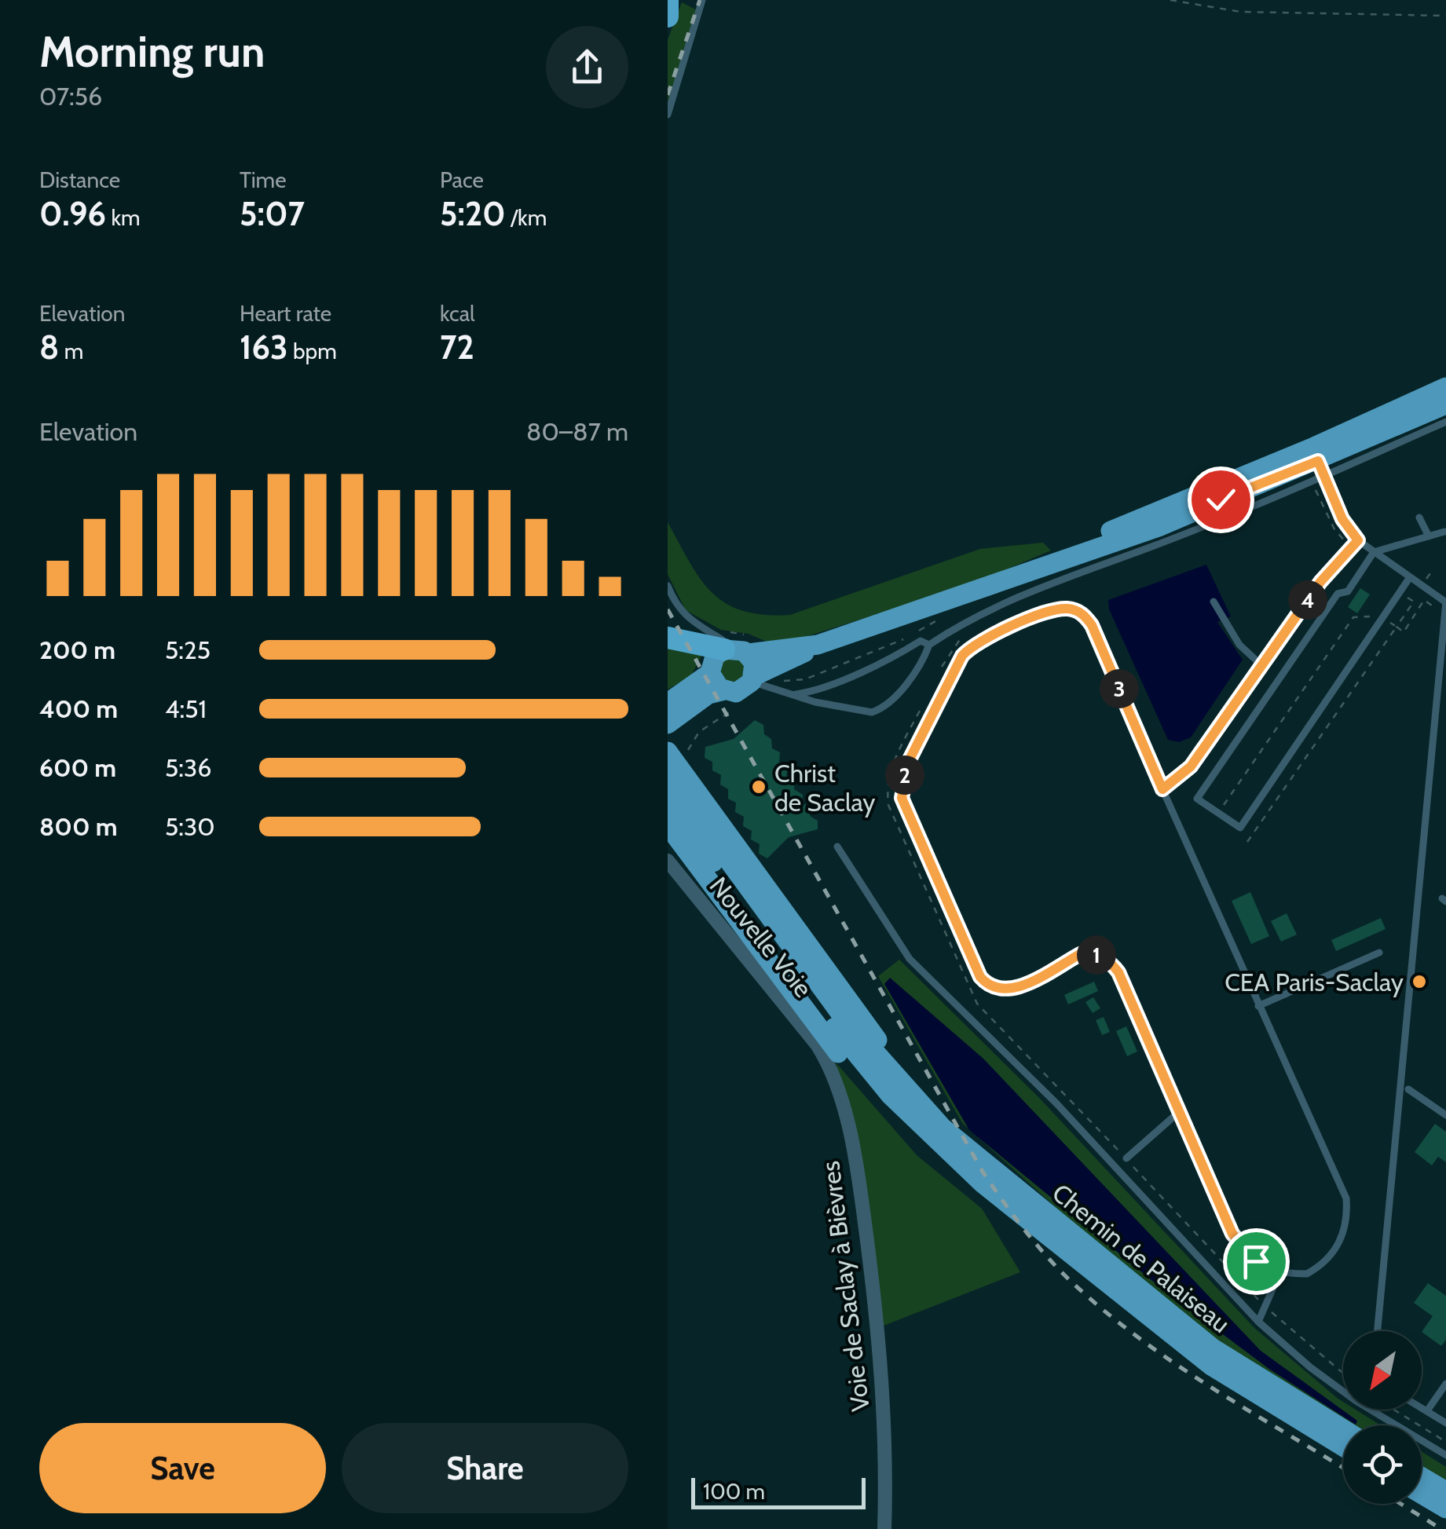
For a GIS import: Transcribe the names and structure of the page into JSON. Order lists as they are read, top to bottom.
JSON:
{
  "streets": {
    "main road": ["Chemin de Palaiseau"],
    "street": ["Nouvelle Voie", "Voie de Saclay à Bièvres"]
  },
  "crossings": [
    ["Nouvelle Voie", "Voie de Saclay à Bièvres"]
  ],
  "places": ["Christ de Saclay", "CEA Paris-Saclay"],
  "scale_bar": "100 m",
  "north": "bottom left",
  "page": {
    "heading": ["Morning run", "07:56"],
    "stats": [
      ["Distance", "0.96 km"],
      ["Time", "5:07"],
      ["Pace", "5:20 /km"],
      ["Elevation", "8 m"],
      ["Heart rate", "163 bpm"],
      ["kcal", "72"]
    ],
    "chart": ["Elevation", "80–87 m"],
    "pins": [
      "4",
      "3",
      "2",
      "1"
    ],
    "list": [
      {
        "name": "200 m",
        "note": "5:25"
      },
      {
        "name": "400 m",
        "note": "4:51"
      },
      {
        "name": "600 m",
        "note": "5:36"
      },
      {
        "name": "800 m",
        "note": "5:30"
      }
    ],
    "buttons": ["Save", "Share"],
    "scale": "100 m"
  }
}
